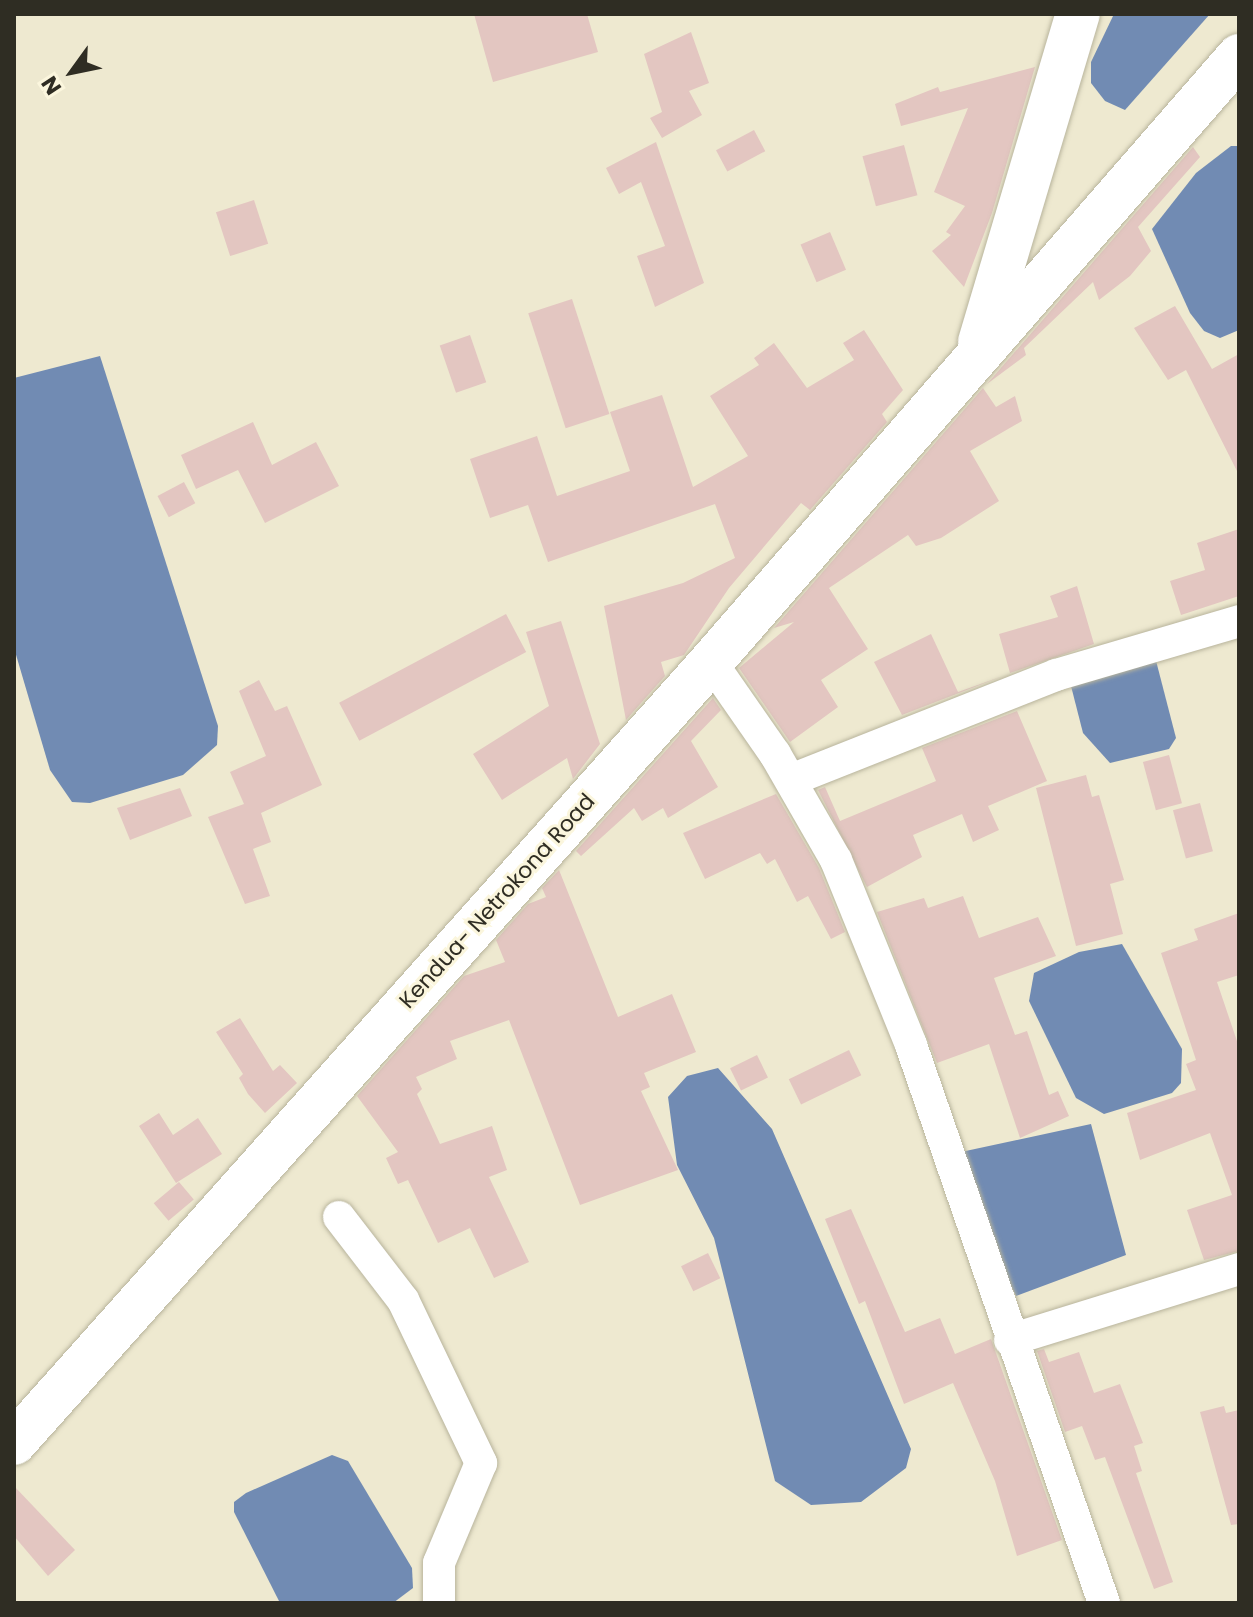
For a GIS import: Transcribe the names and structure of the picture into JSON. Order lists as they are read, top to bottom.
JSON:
{
  "streets": {
    "main road": ["Kendua- Netrokona Road"]
  },
  "north": "bottom left"
}
